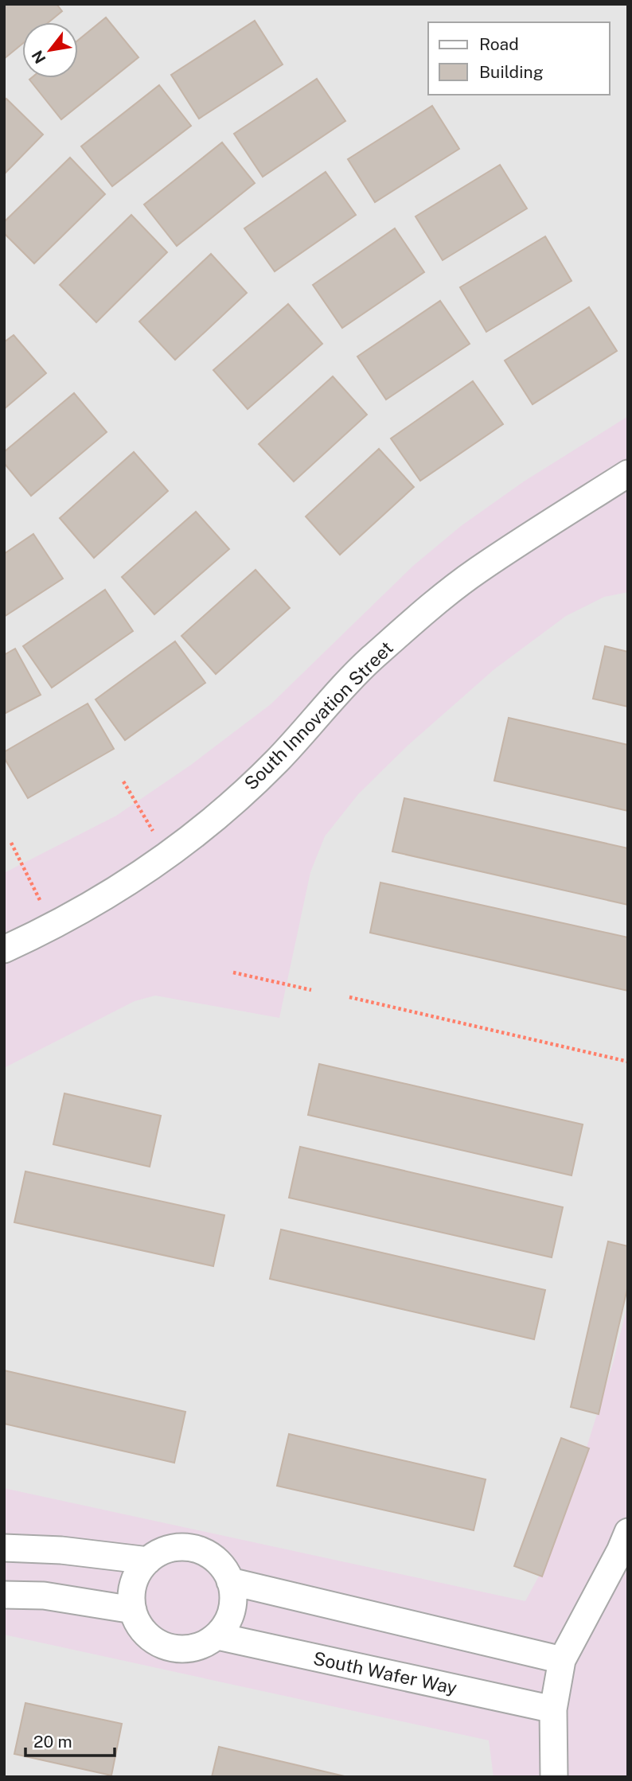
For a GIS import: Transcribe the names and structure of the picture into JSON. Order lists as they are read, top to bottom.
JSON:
{
  "streets": {
    "street": ["South Innovation Street", "South Wafer Way"]
  },
  "legend": ["Road", "Building"],
  "scale_bar": "20 m",
  "north": "bottom left"
}
